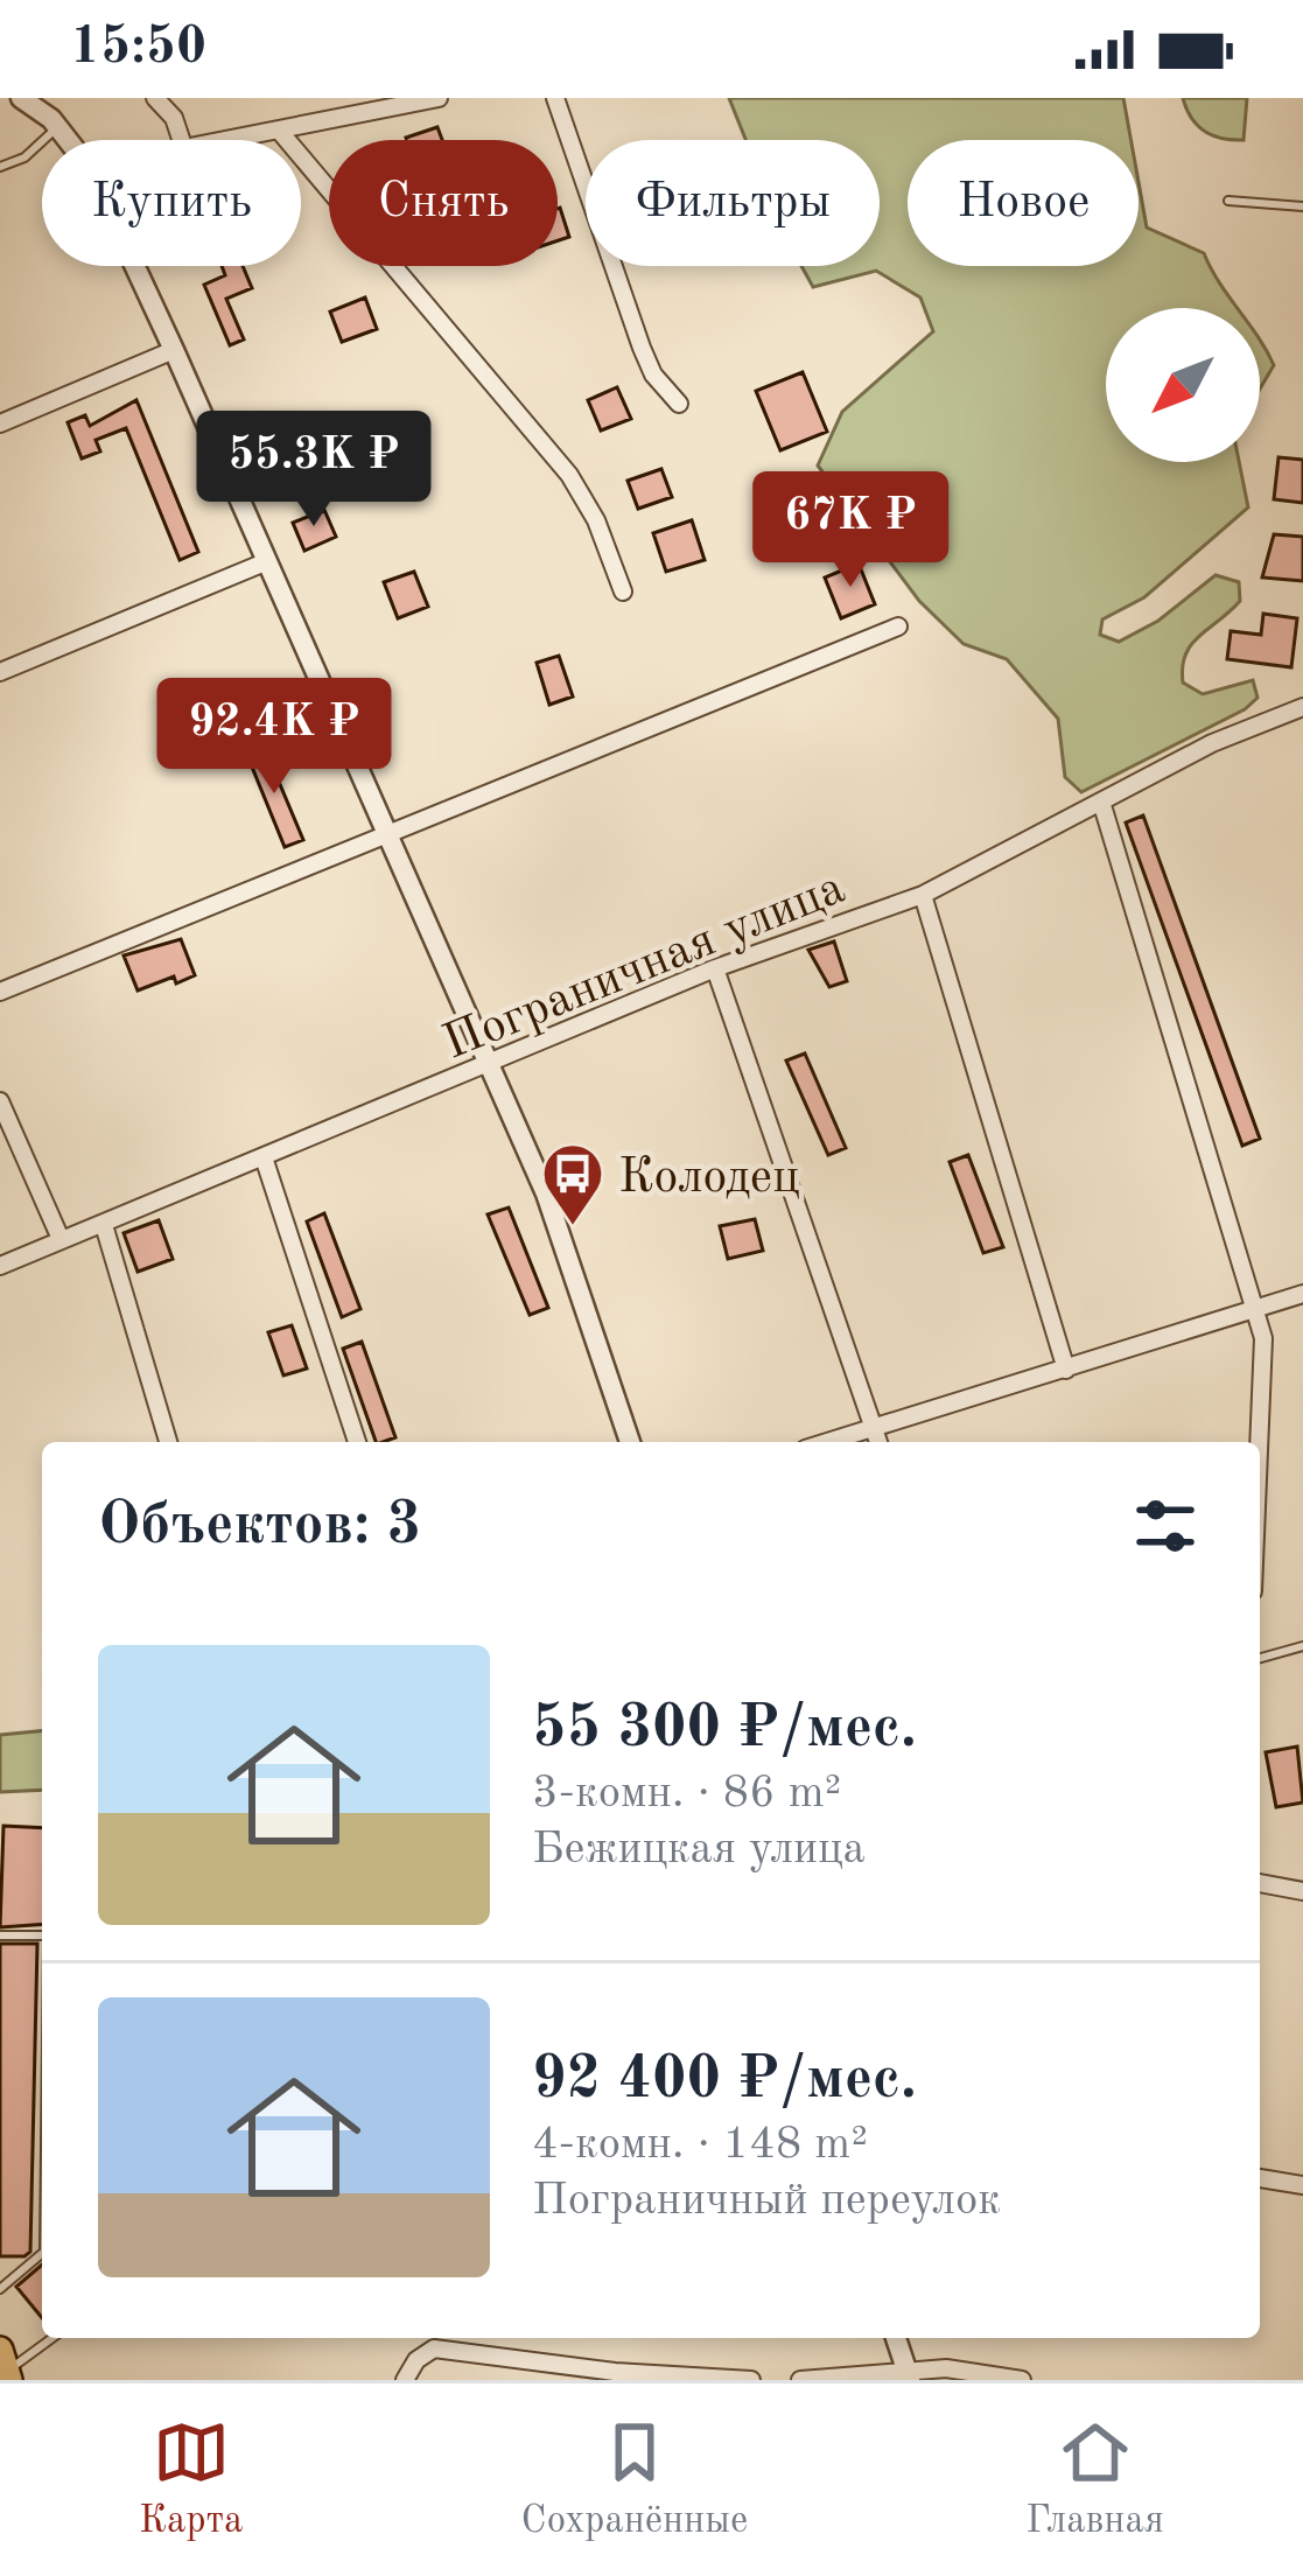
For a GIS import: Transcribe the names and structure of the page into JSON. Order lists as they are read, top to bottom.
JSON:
{
  "streets": {
    "street": ["Пограничная улица"]
  },
  "places": {
    "bus stop": ["Колодец"]
  },
  "north": "bottom left",
  "page": {
    "status": "15:50",
    "chip": [
      "Купить",
      "Снять",
      "Фильтры",
      "Новое"
    ],
    "price": ["55.3K ₽", "67K ₽", "92.4K ₽"],
    "heading": "Объектов: 3",
    "list": [
      {
        "name": "55 300 ₽/мес.",
        "note": "3-комн. · 86 m² · Бежицкая улица"
      },
      {
        "name": "92 400 ₽/мес.",
        "note": "4-комн. · 148 m² · Пограничный переулок"
      }
    ],
    "tabs": ["Карта", "Сохранённые", "Главная"]
  }
}
